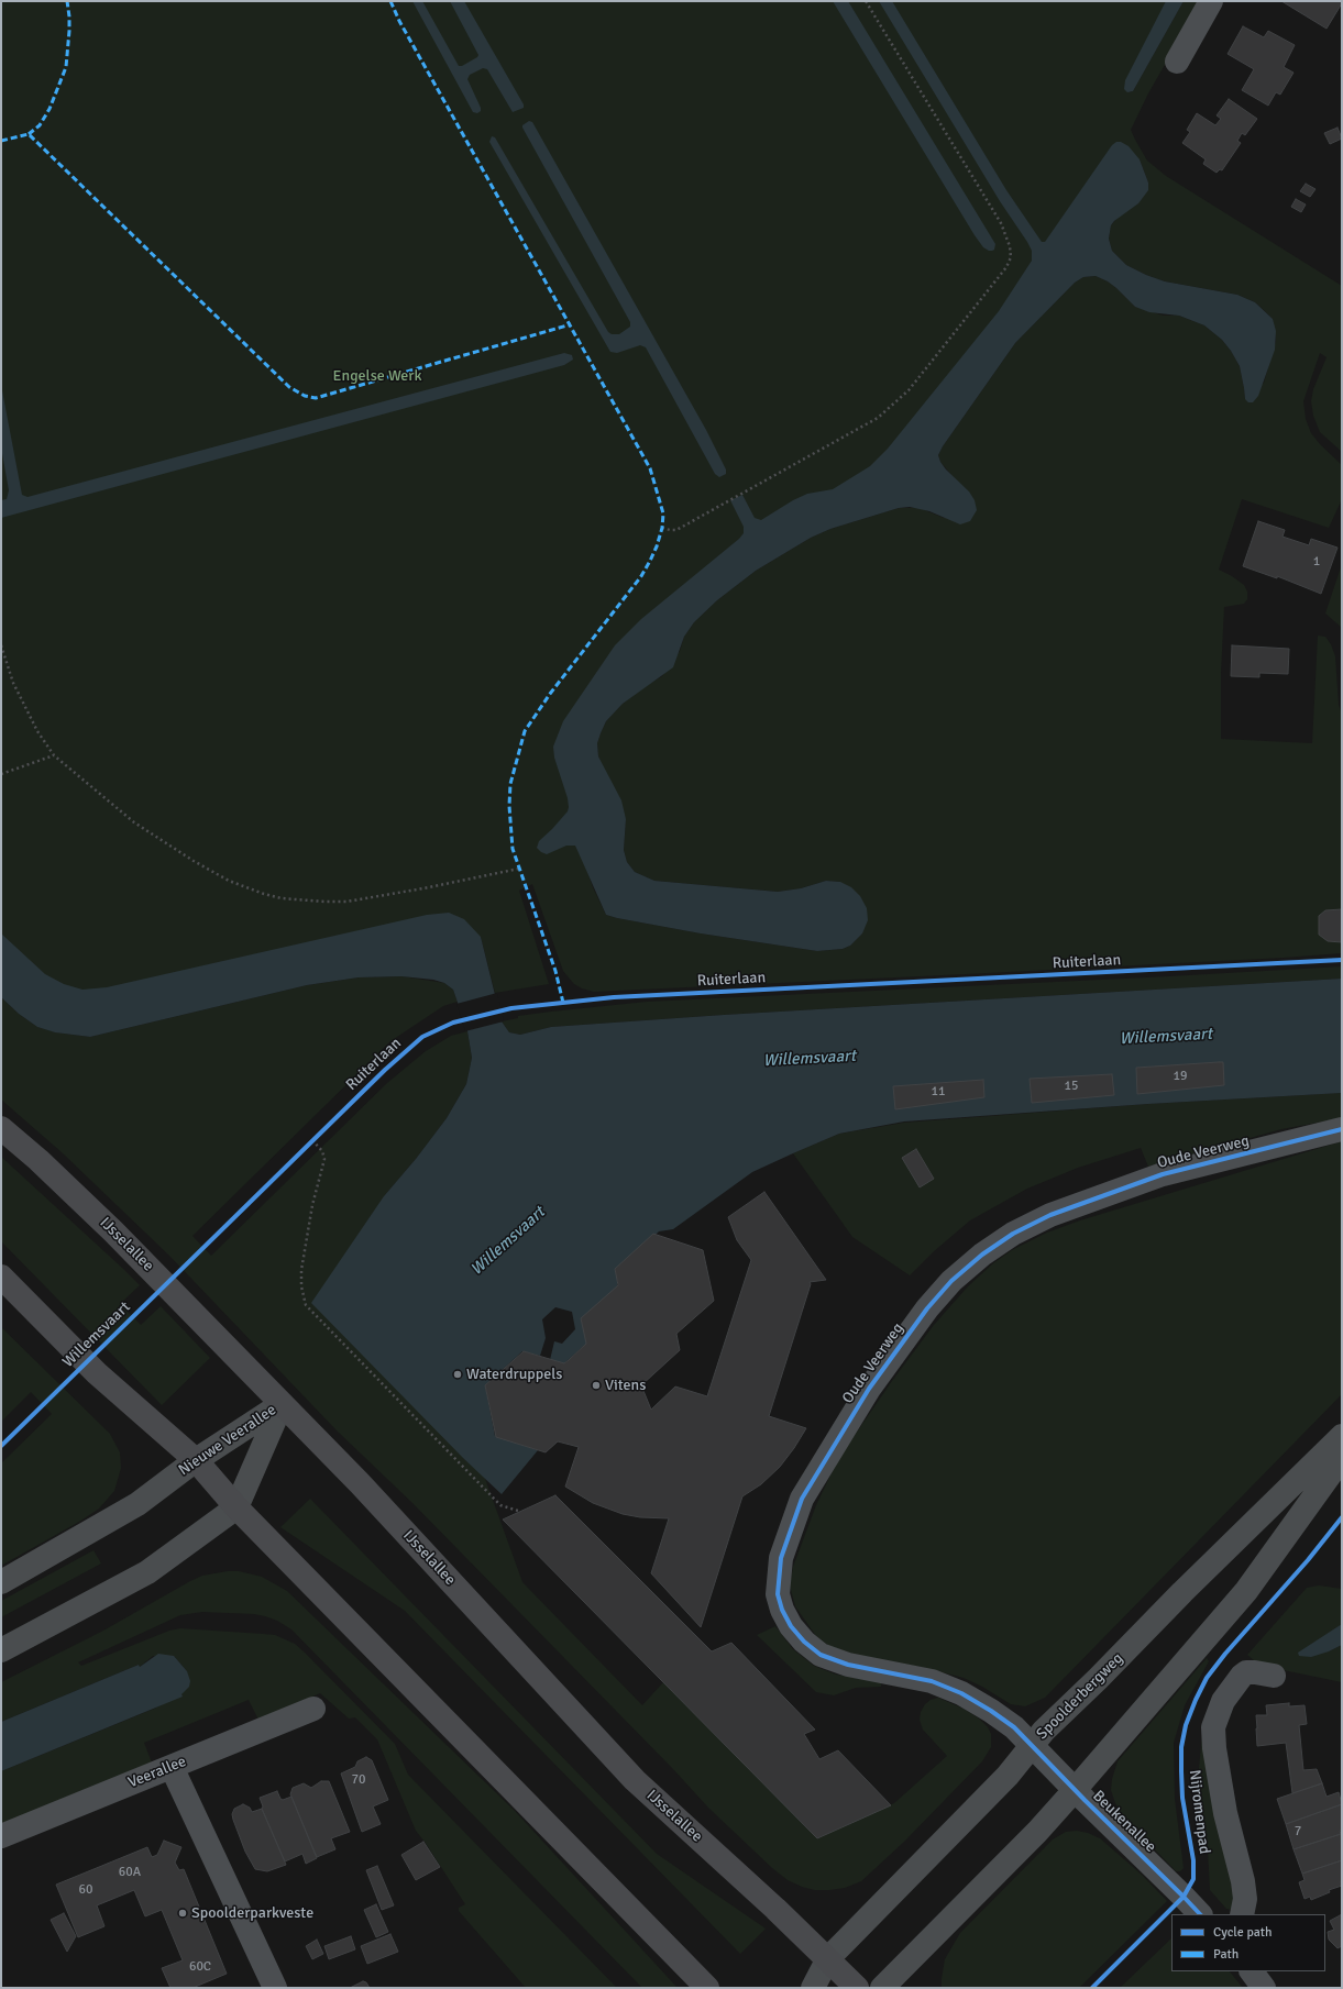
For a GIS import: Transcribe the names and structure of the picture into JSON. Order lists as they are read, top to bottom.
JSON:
{
  "streets": {
    "main road": ["IJsselallee", "Nieuwe Veerallee", "Spoolderbergweg"],
    "street": ["Oude Veerweg", "Veerallee", "Beukenallee"],
    "cycle path": ["Ruiterlaan", "Nijromenpad"]
  },
  "crossings": [
    ["Oude Veerweg", "Spoolderbergweg"],
    ["Oude Veerweg", "Beukenallee"],
    ["IJsselallee", "Nieuwe Veerallee"],
    ["IJsselallee", "Spoolderbergweg"],
    ["Spoolderbergweg", "Beukenallee"]
  ],
  "water": ["Willemsvaart"],
  "parks": ["Engelse Werk"],
  "places": ["Waterdruppels", "Vitens", "Spoolderparkveste"],
  "house_numbers": [
    "1",
    "19",
    "15",
    "11",
    "70",
    "7",
    "60A",
    "60",
    "60C"
  ],
  "legend": ["Cycle path", "Path"]
}
